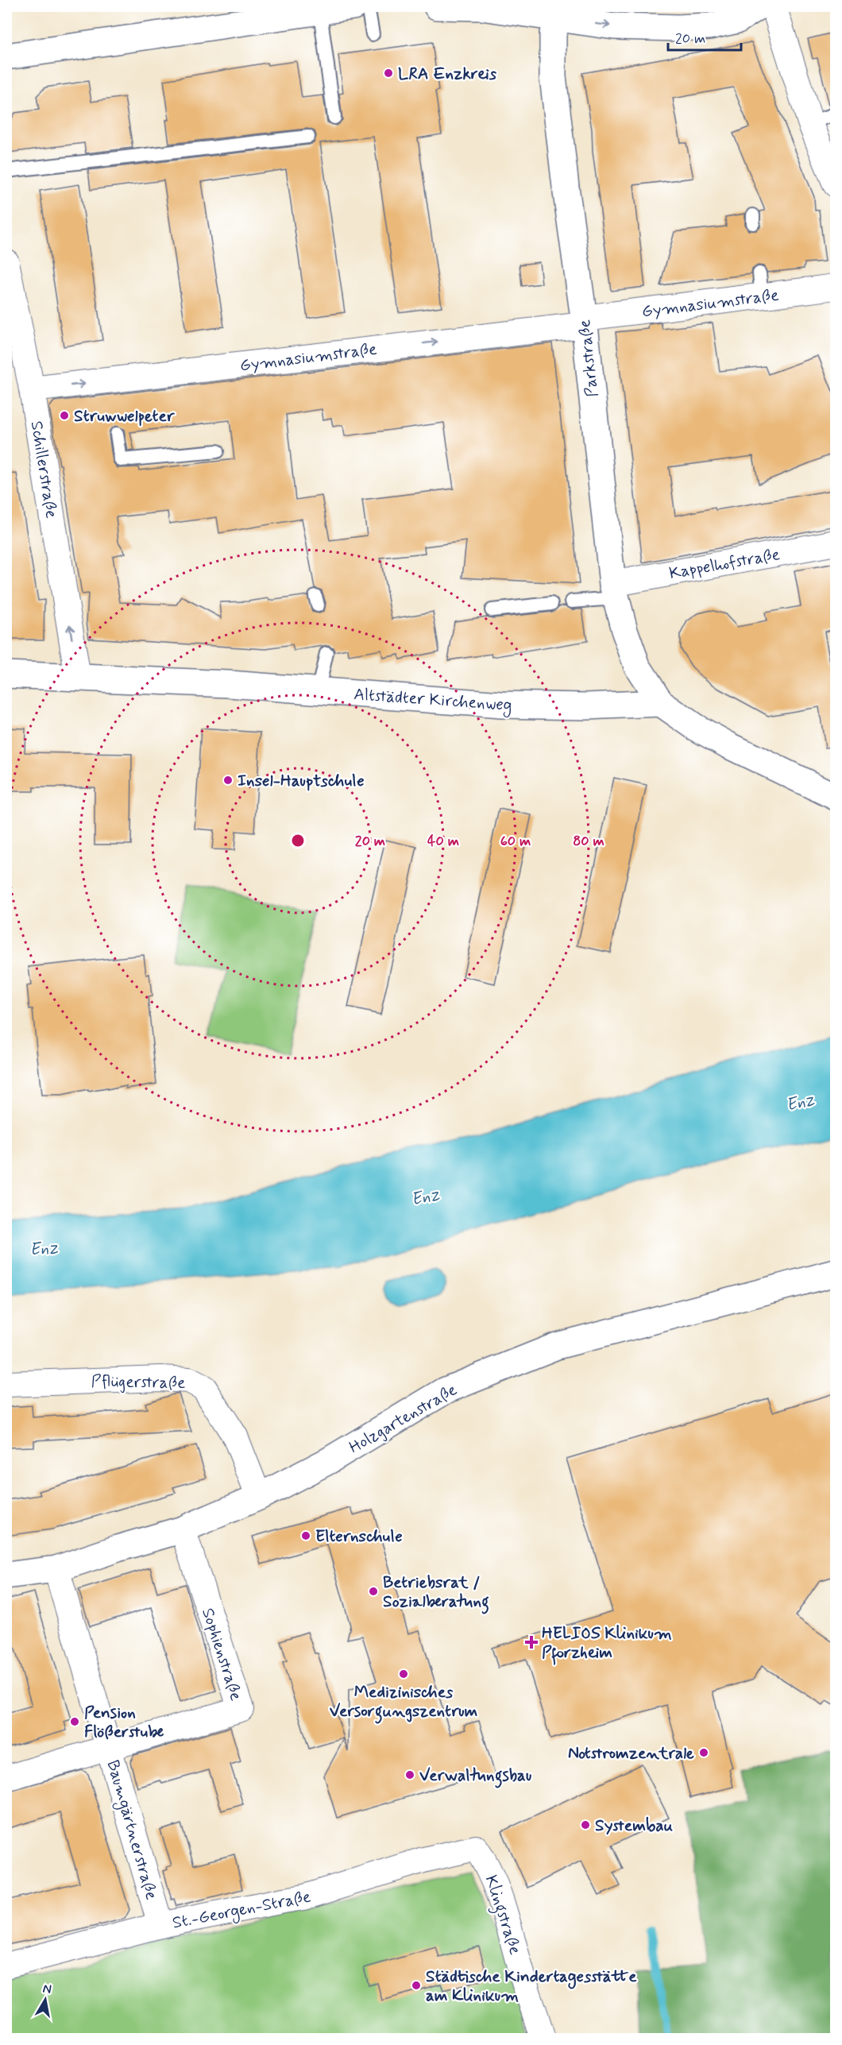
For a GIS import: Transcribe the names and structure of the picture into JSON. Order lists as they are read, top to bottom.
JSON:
{
  "streets": {
    "main road": ["Parkstraße", "Altstädter Kirchenweg", "Holzgartenstraße"],
    "street": [
      "Gymnasiumstraße",
      "Schillerstraße",
      "Kappelhofstraße",
      "Pflügerstraße",
      "Sophienstraße",
      "Baumgärtnerstraße",
      "St.-Georgen-Straße",
      "Klingstraße"
    ]
  },
  "crossings": [
    ["Gymnasiumstraße", "Parkstraße"],
    ["Gymnasiumstraße", "Schillerstraße"],
    ["Parkstraße", "Kappelhofstraße"],
    ["Parkstraße", "Altstädter Kirchenweg"],
    ["Schillerstraße", "Altstädter Kirchenweg"],
    ["Pflügerstraße", "Holzgartenstraße"],
    ["Holzgartenstraße", "Sophienstraße"],
    ["Holzgartenstraße", "Baumgärtnerstraße"],
    ["Sophienstraße", "Baumgärtnerstraße"],
    ["Baumgärtnerstraße", "St.-Georgen-Straße"],
    ["St.-Georgen-Straße", "Klingstraße"]
  ],
  "one_way": ["Gymnasiumstraße", "Schillerstraße"],
  "water": ["Enz"],
  "places": {
    "other": [
      "LRA Enzkreis",
      "Struwwelpeter",
      "Insel-Hauptschule",
      "Elternschule",
      "Betriebsrat / Sozialberatung",
      "Medizinisches Versorgungszentrum",
      "Pension Flößerstube",
      "Notstromzentrale",
      "Verwaltungsbau",
      "Systembau",
      "Städtische Kindertagesstätte am Klinikum"
    ],
    "health": ["HELIOS Klinikum Pforzheim"]
  },
  "scale_bar": "20 m",
  "north": "top",
  "rings": [
    "20 m",
    "40 m",
    "60 m",
    "80 m"
  ]
}
